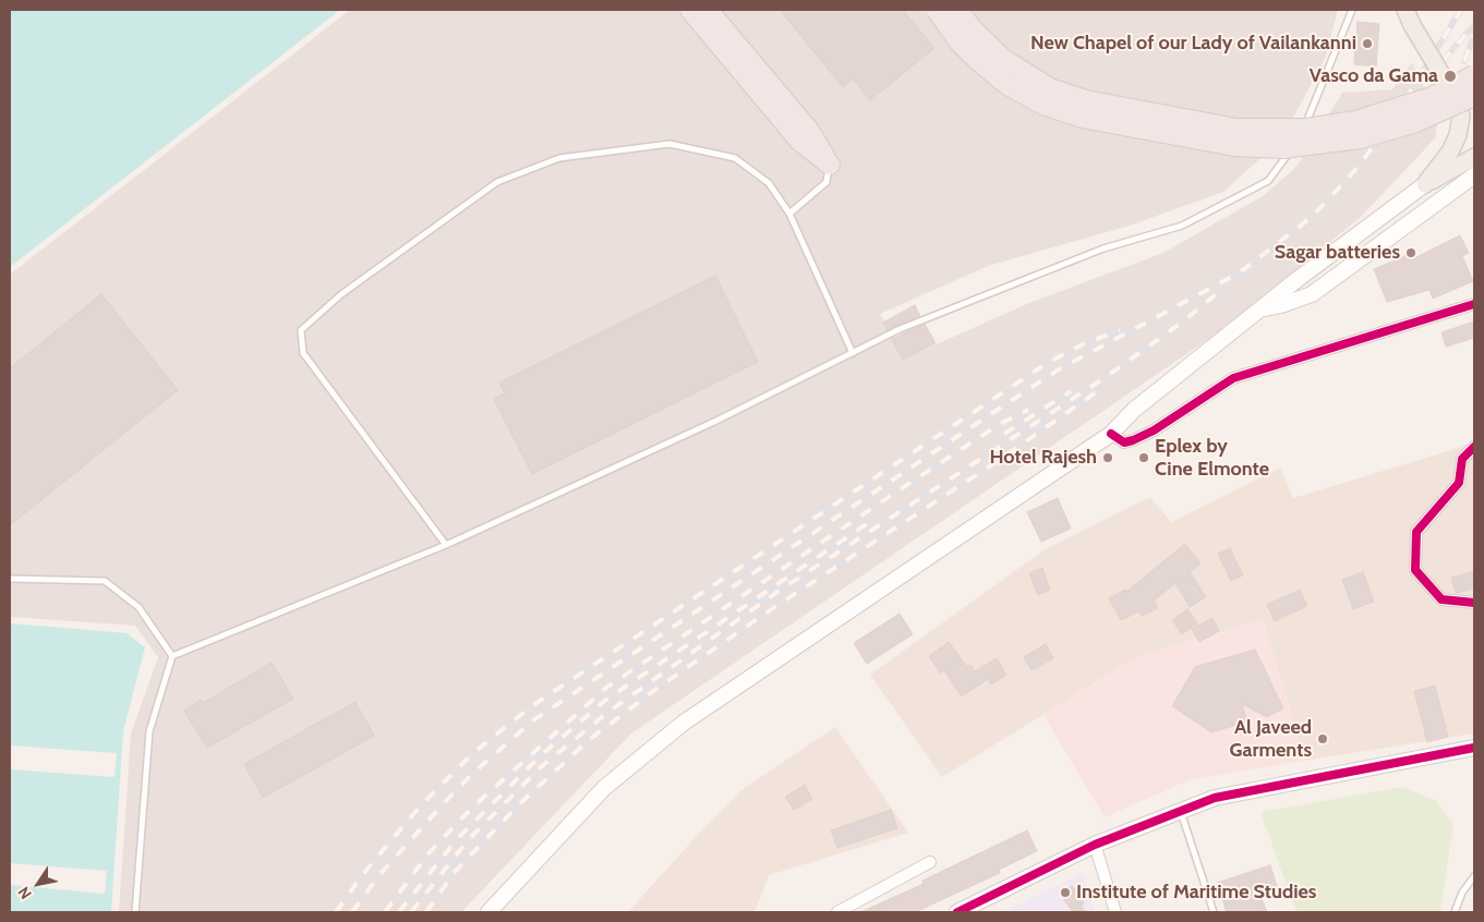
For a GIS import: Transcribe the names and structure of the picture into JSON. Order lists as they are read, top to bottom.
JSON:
{
  "places": [
    "New Chapel of our Lady of Vailankanni",
    "Vasco da Gama",
    "Sagar batteries",
    "Hotel Rajesh",
    "Eplex by Cine Elmonte",
    "Al Javeed Garments",
    "Institute of Maritime Studies"
  ],
  "north": "bottom left"
}
